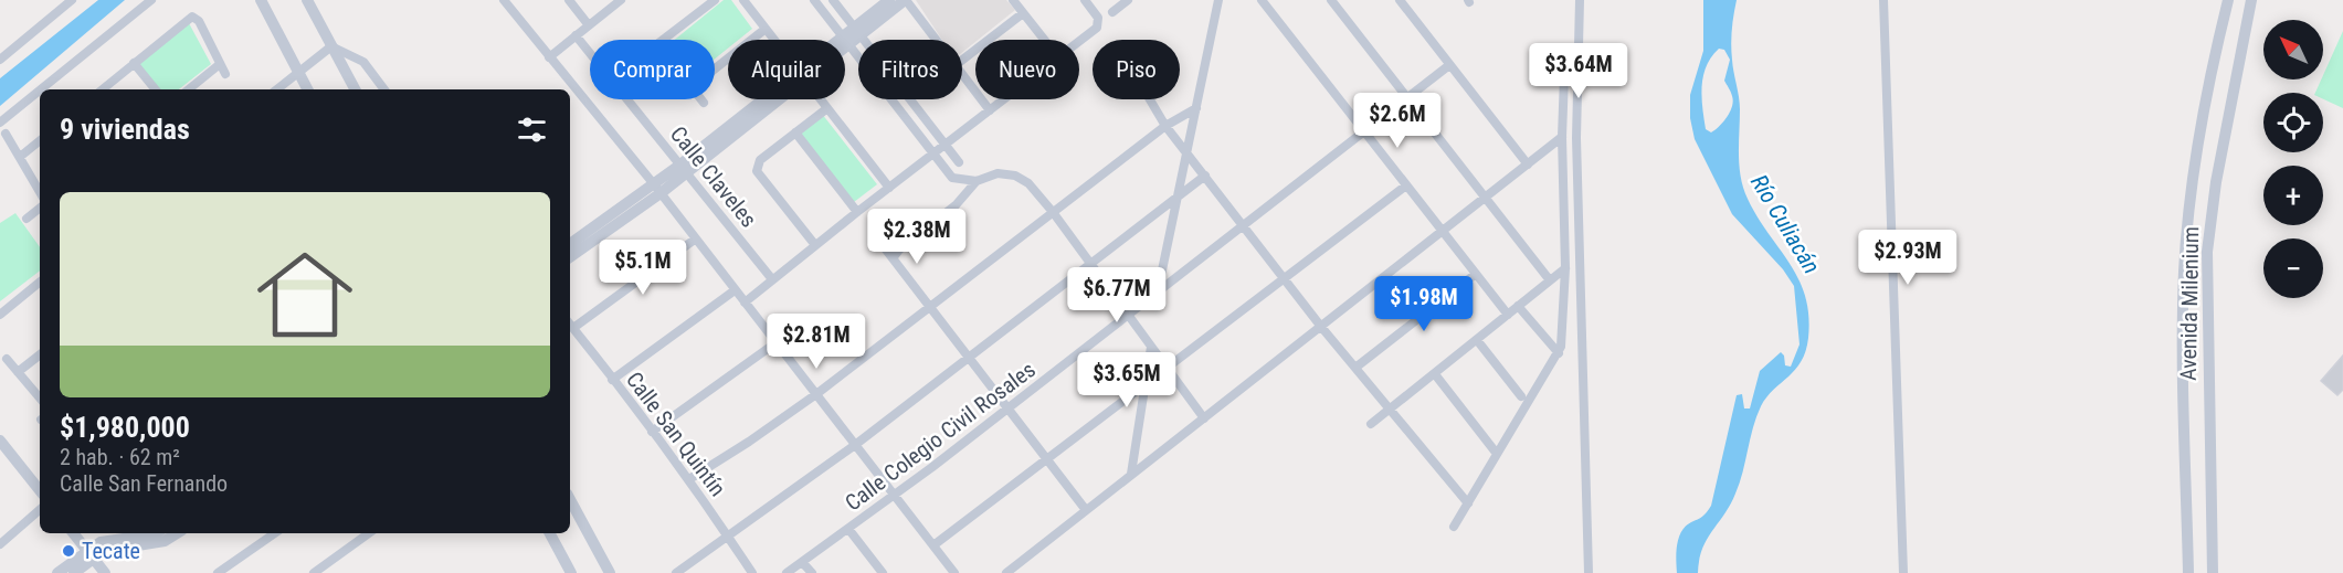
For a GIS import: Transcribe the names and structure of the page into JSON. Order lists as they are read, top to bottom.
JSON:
{
  "streets": {
    "street": [
      "Calle Claveles",
      "Avenida Milenium",
      "Calle San Quintín",
      "Calle Colegio Civil Rosales"
    ]
  },
  "water": ["Río Culiacán"],
  "places": ["Tecate"],
  "north": "top left",
  "page": {
    "map_buttons": ["+", "−"],
    "chip": [
      "Comprar",
      "Alquilar",
      "Filtros",
      "Nuevo",
      "Piso"
    ],
    "price": [
      "$3.64M",
      "$2.6M",
      "$2.38M",
      "$2.93M",
      "$5.1M",
      "$6.77M",
      "$1.98M",
      "$2.81M",
      "$3.65M"
    ],
    "heading": "9 viviendas",
    "list": [
      {
        "name": "$1,980,000",
        "note": "2 hab. · 62 m² · Calle San Fernando"
      }
    ]
  }
}
